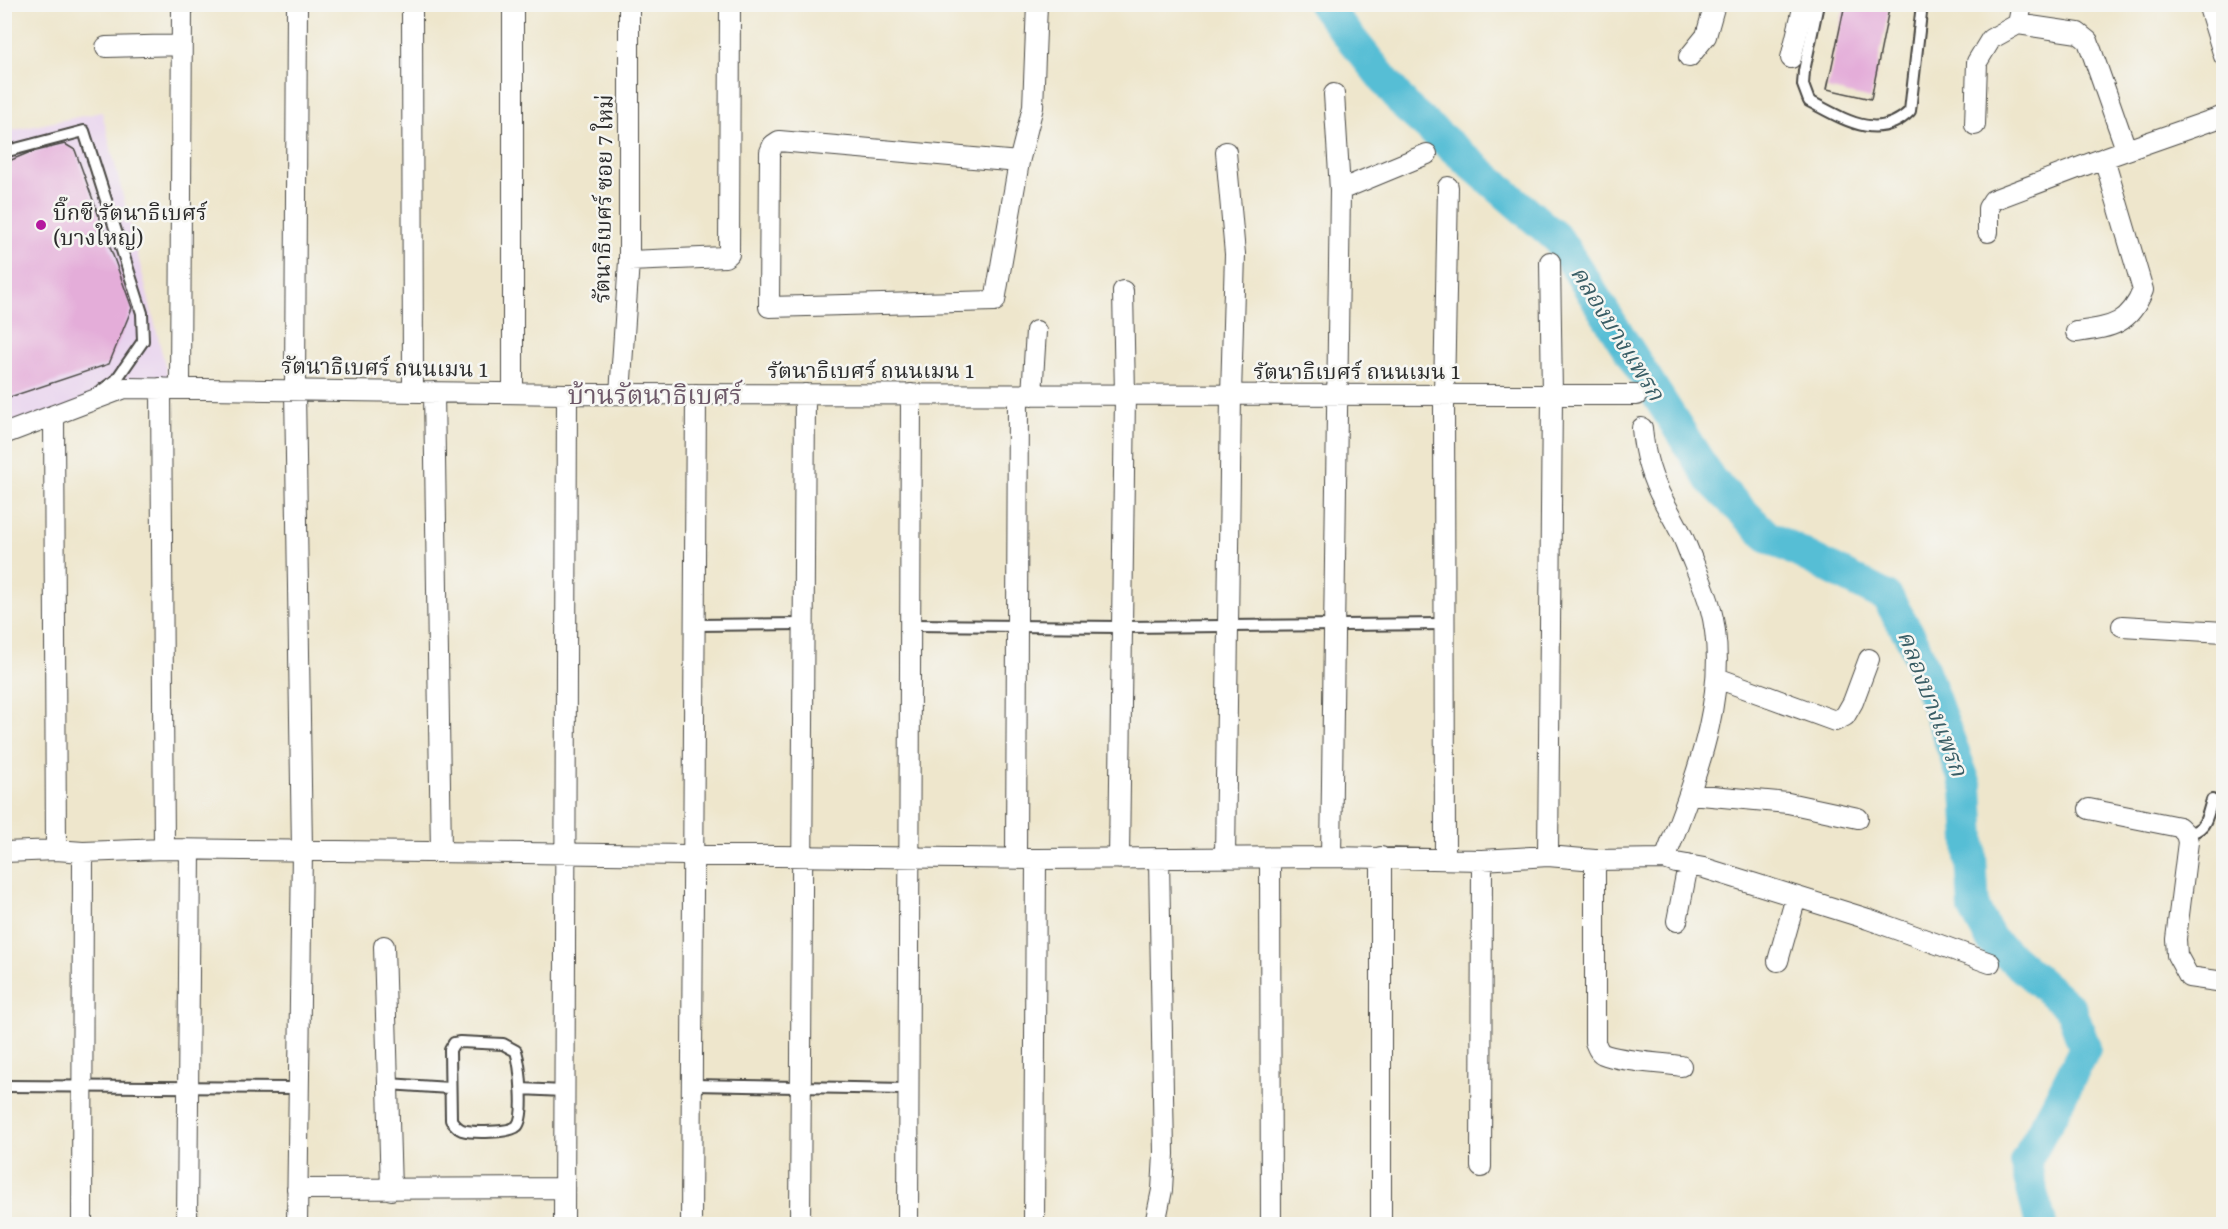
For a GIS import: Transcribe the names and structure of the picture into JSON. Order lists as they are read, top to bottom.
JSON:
{
  "streets": {
    "street": ["รัตนาธิเบศร์ ซอย 7 ใหม่", "รัตนาธิเบศร์ ถนนเมน 1"]
  },
  "crossings": [
    ["รัตนาธิเบศร์ ซอย 7 ใหม่", "รัตนาธิเบศร์ ถนนเมน 1"]
  ],
  "districts": ["บ้านรัตนาธิเบศร์"],
  "water": ["คลองบางแพรก"],
  "places": ["บิ๊กซี รัตนาธิเบศร์ (บางใหญ่)"]
}
